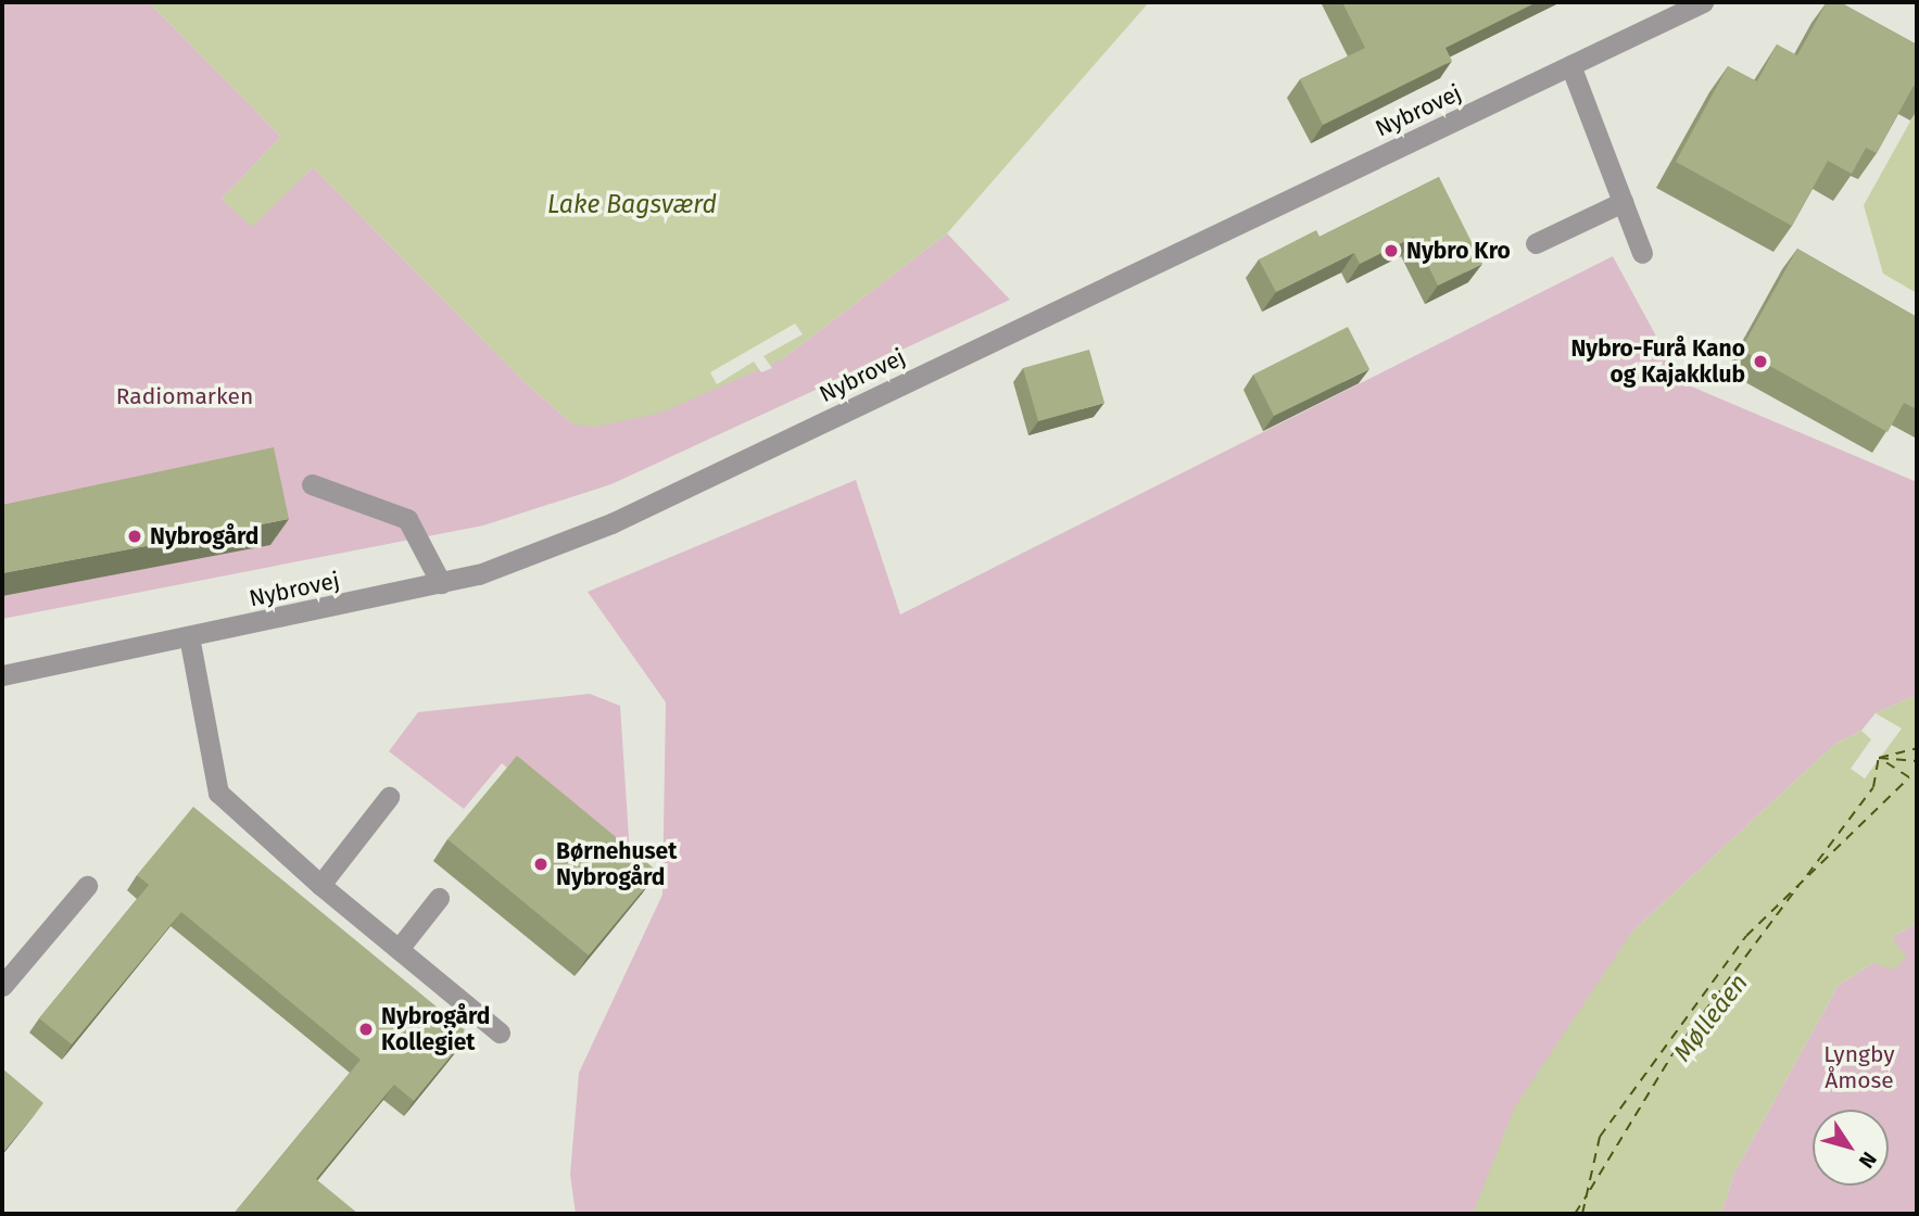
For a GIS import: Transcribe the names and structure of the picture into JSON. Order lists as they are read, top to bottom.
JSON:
{
  "streets": {
    "street": ["Nybrovej"]
  },
  "water": ["Lake Bagsværd", "Mølleåen"],
  "parks": ["Radiomarken", "Lyngby Åmose"],
  "places": [
    "Nybro Kro",
    "Nybro-Furå Kano og Kajakklub",
    "Nybrogård",
    "Børnehuset Nybrogård",
    "Nybrogård Kollegiet"
  ],
  "north": "bottom right"
}
